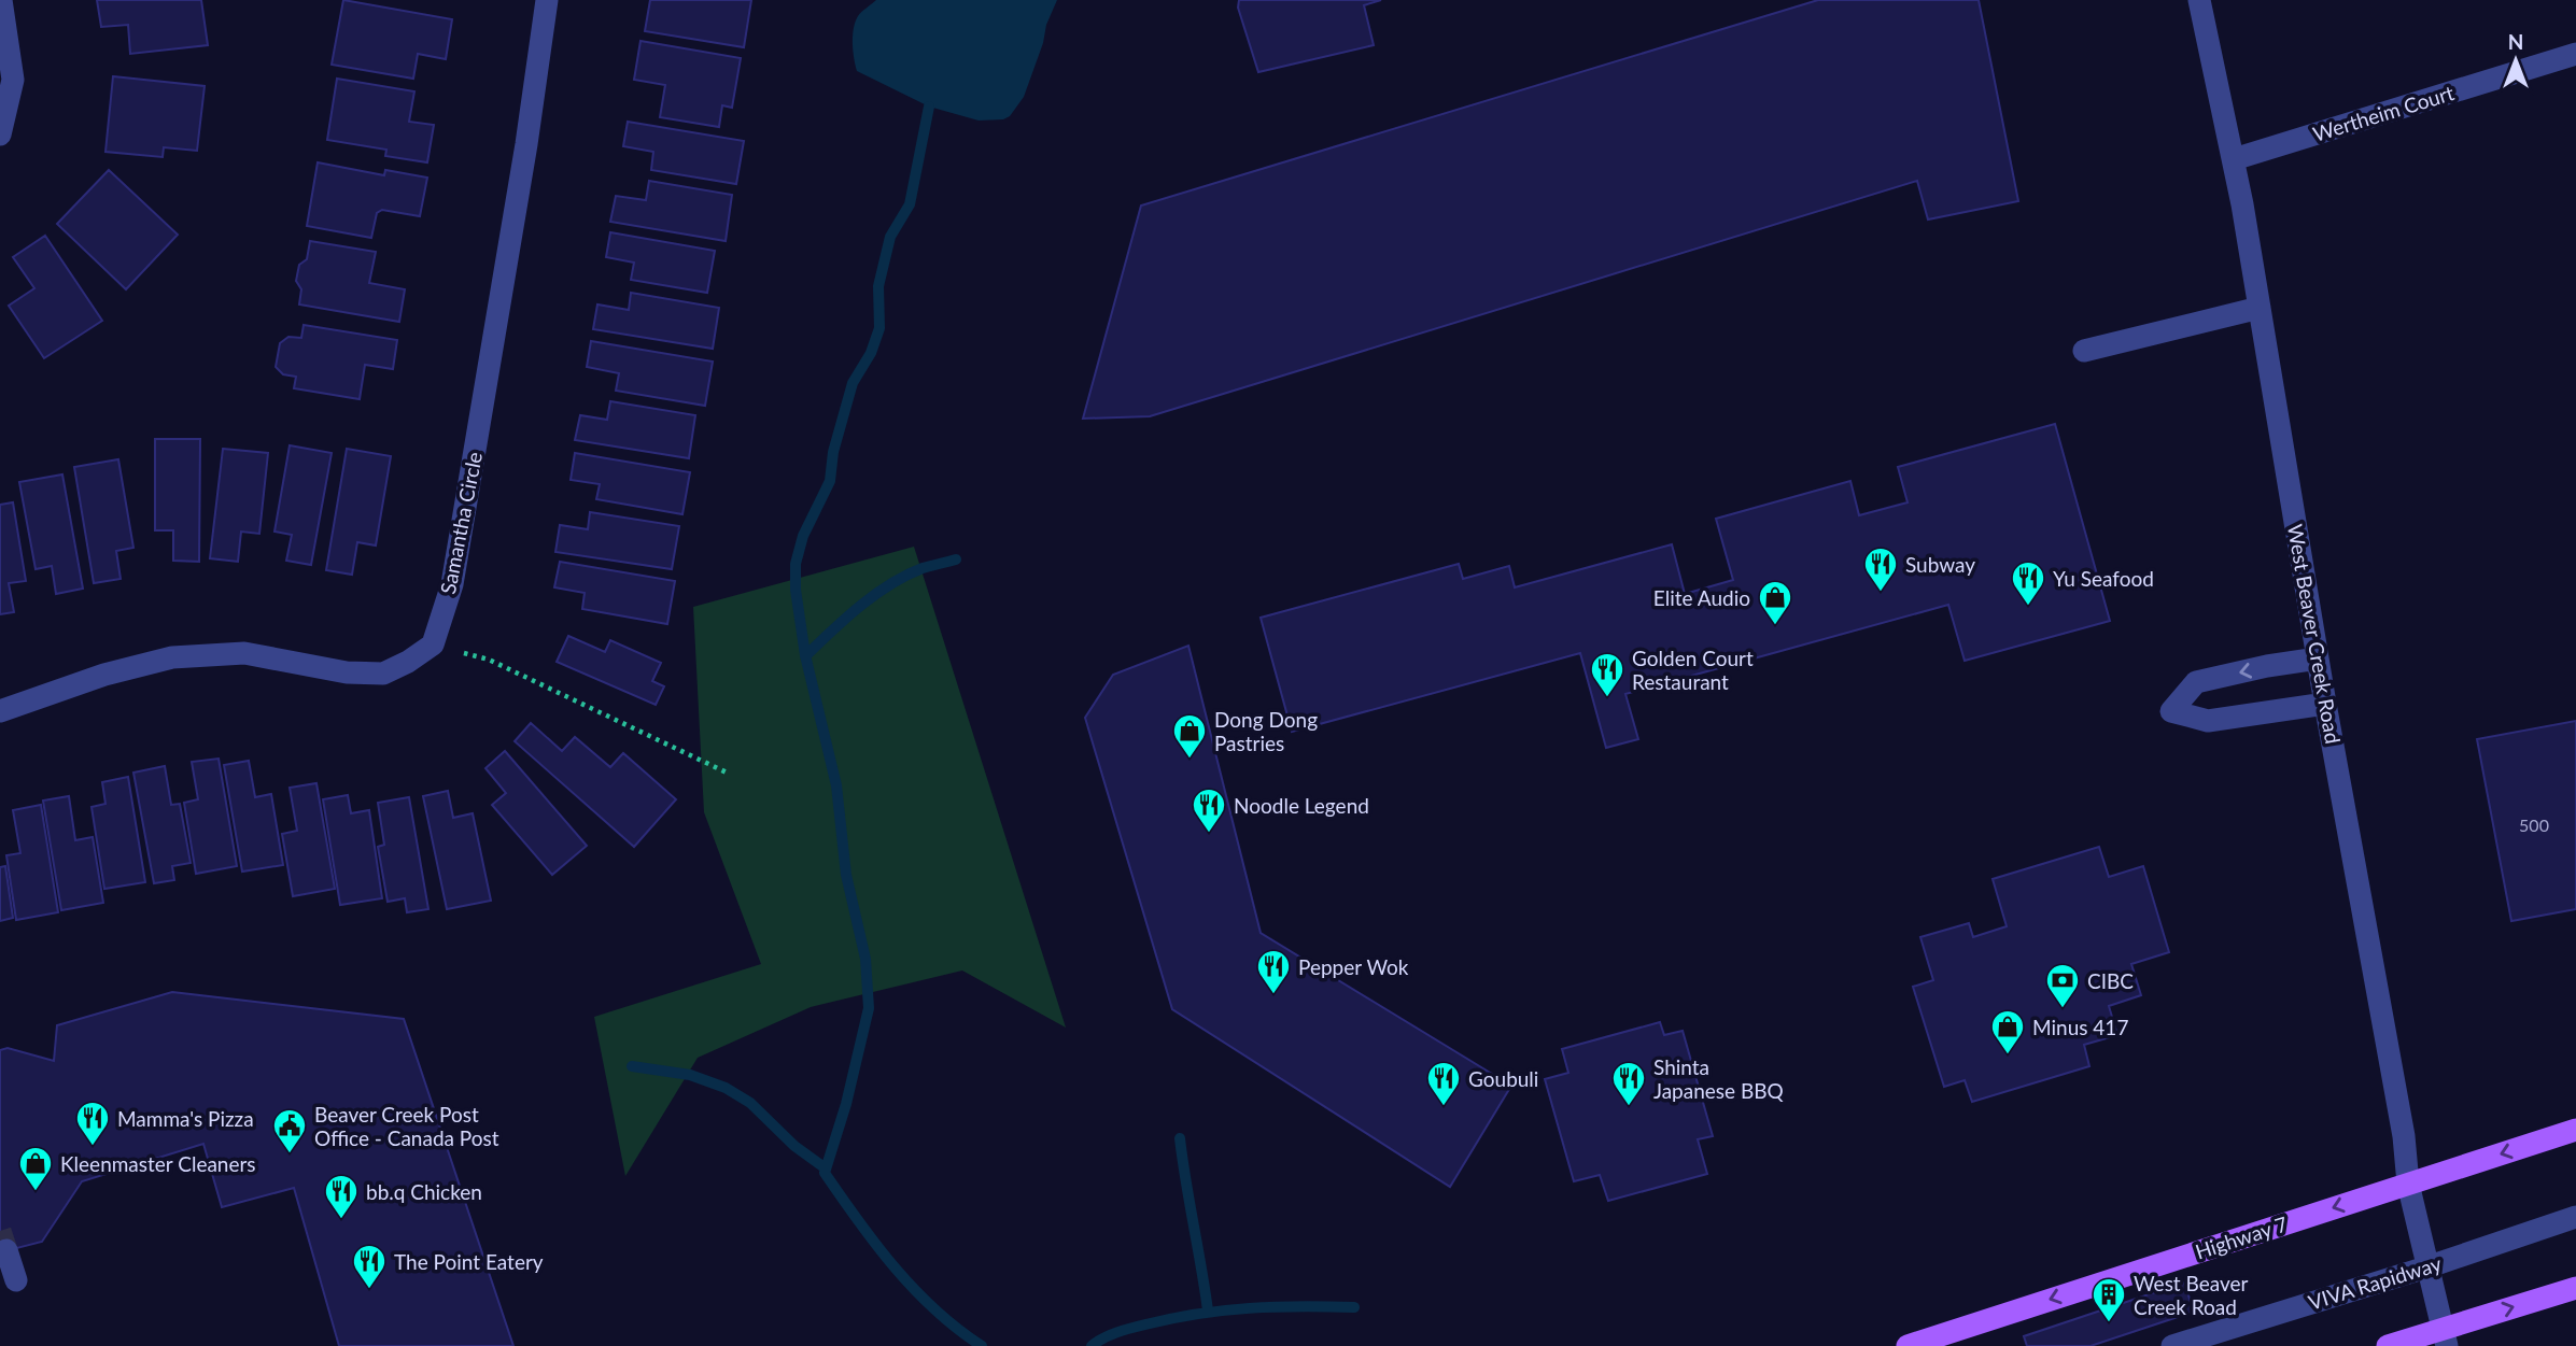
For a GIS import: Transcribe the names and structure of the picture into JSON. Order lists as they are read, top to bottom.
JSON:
{
  "streets": {
    "main road": ["Highway 7"],
    "street": [
      "Wertheim Court",
      "Samantha Circle",
      "West Beaver Creek Road",
      "VIVA Rapidway"
    ]
  },
  "crossings": [
    ["Wertheim Court", "West Beaver Creek Road"],
    ["West Beaver Creek Road", "Highway 7"],
    ["West Beaver Creek Road", "VIVA Rapidway"]
  ],
  "one_way": ["Highway 7"],
  "places": {
    "restaurant": [
      "Subway",
      "Yu Seafood",
      "Golden Court Restaurant",
      "Noodle Legend",
      "Pepper Wok",
      "Goubuli",
      "Shinta Japanese BBQ",
      "Mamma's Pizza",
      "bb.q Chicken",
      "The Point Eatery"
    ],
    "shop": [
      "Elite Audio",
      "Dong Dong Pastries",
      "Minus 417",
      "Kleenmaster Cleaners"
    ],
    "bank": ["CIBC"],
    "public building": ["Beaver Creek Post Office - Canada Post"],
    "building": ["West Beaver Creek Road"]
  },
  "house_numbers": ["500"],
  "north": "top"
}
